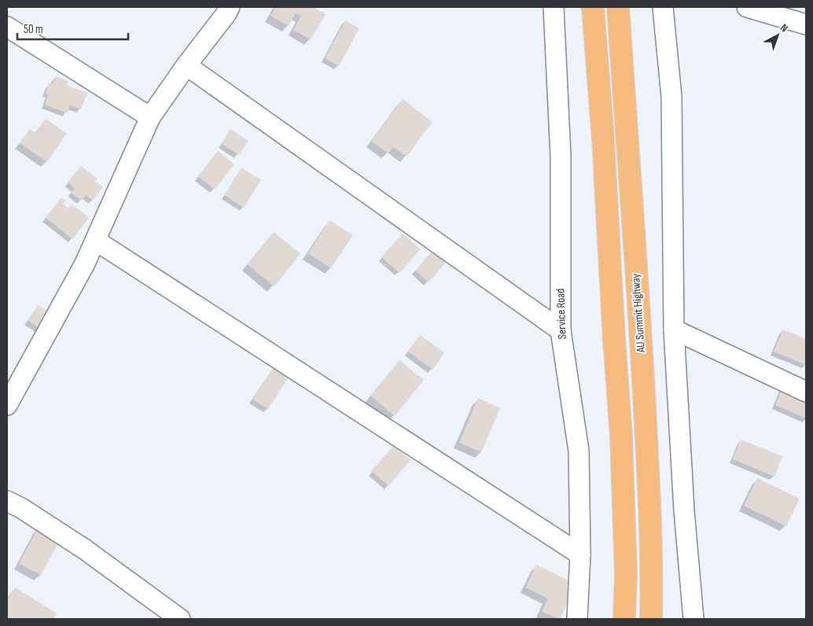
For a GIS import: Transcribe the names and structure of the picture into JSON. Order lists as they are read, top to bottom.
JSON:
{
  "streets": {
    "main road": ["AU Summit Highway"],
    "street": ["Service Road"]
  },
  "scale_bar": "50 m",
  "north": "top right"
}
